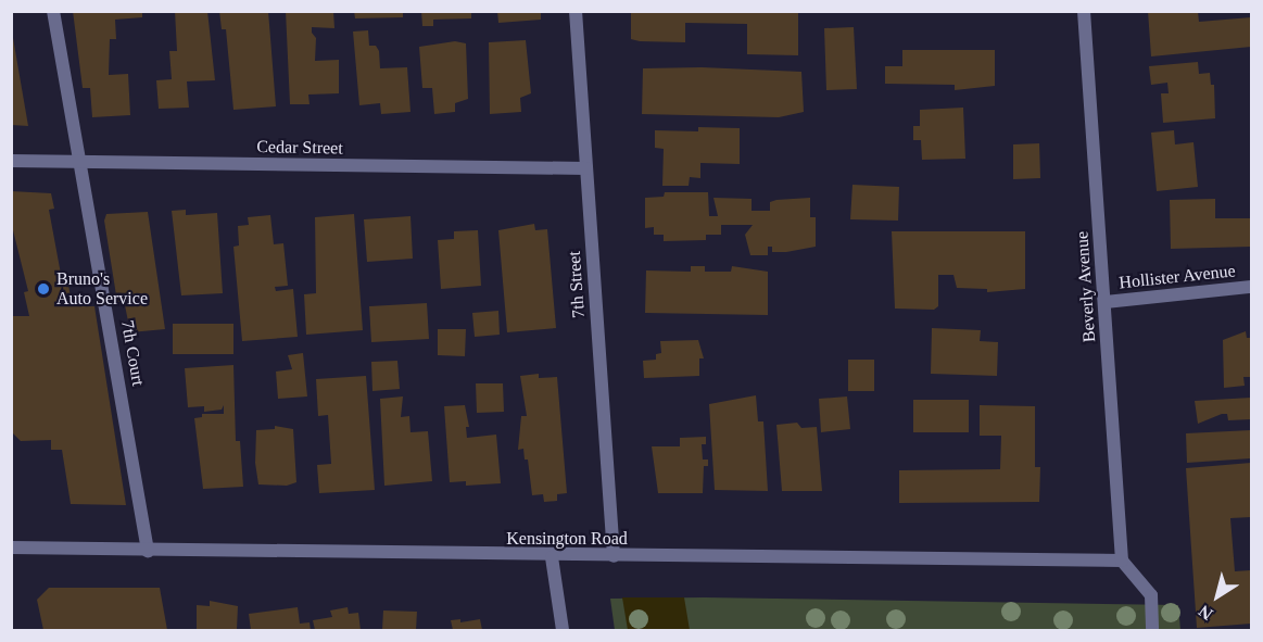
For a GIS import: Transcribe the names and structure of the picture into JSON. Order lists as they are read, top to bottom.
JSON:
{
  "streets": {
    "street": [
      "Cedar Street",
      "Hollister Avenue",
      "7th Street",
      "Beverly Avenue",
      "7th Court",
      "Kensington Road"
    ]
  },
  "crossings": [
    ["Cedar Street", "7th Street"],
    ["Cedar Street", "7th Court"],
    ["Hollister Avenue", "Beverly Avenue"],
    ["7th Street", "Kensington Road"],
    ["Beverly Avenue", "Kensington Road"],
    ["7th Court", "Kensington Road"]
  ],
  "places": ["Bruno's Auto Service"],
  "north": "bottom left"
}
